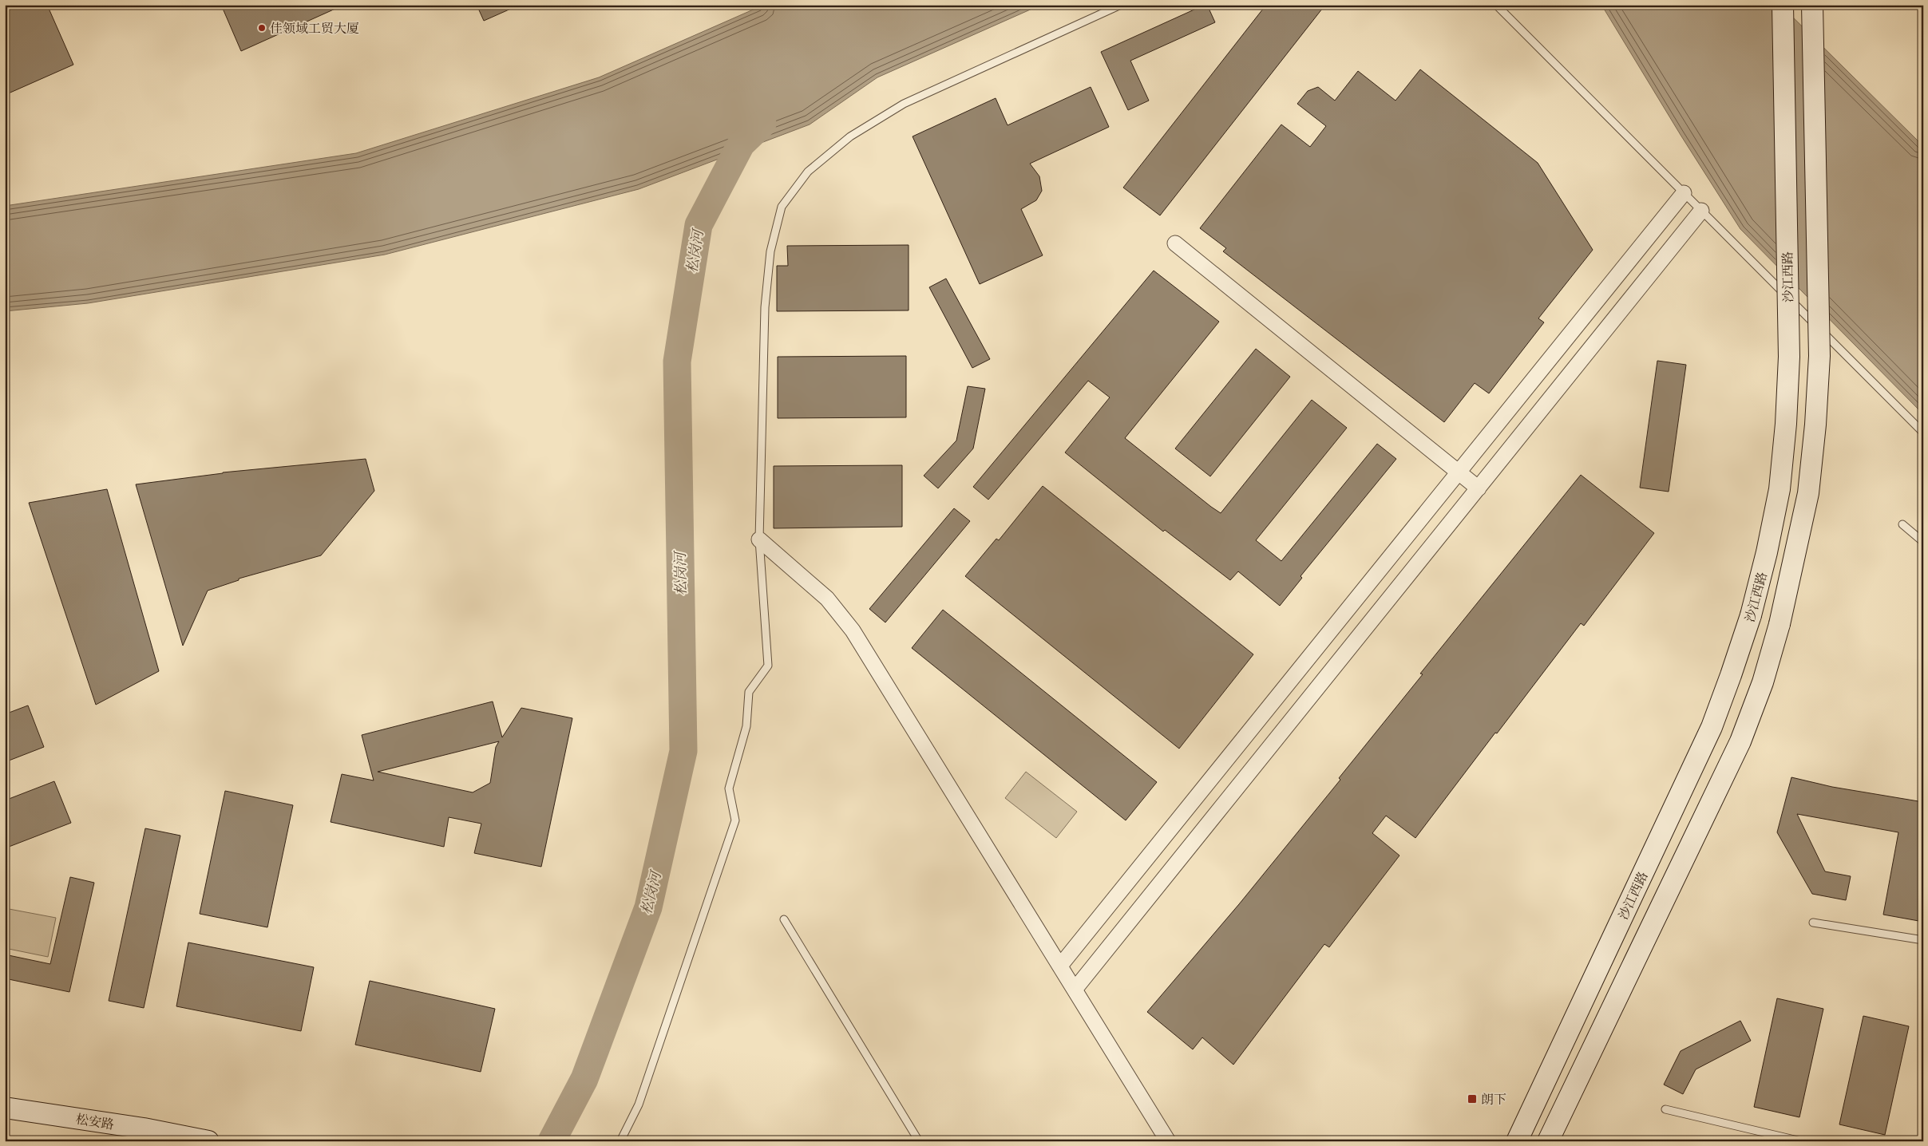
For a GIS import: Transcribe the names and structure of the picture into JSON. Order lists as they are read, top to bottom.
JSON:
{
  "streets": {
    "street": ["沙江西路", "松安路"]
  },
  "water": ["松岗河"],
  "places": {
    "other": ["佳领域工贸大厦"],
    "transit": ["朗下"]
  }
}
